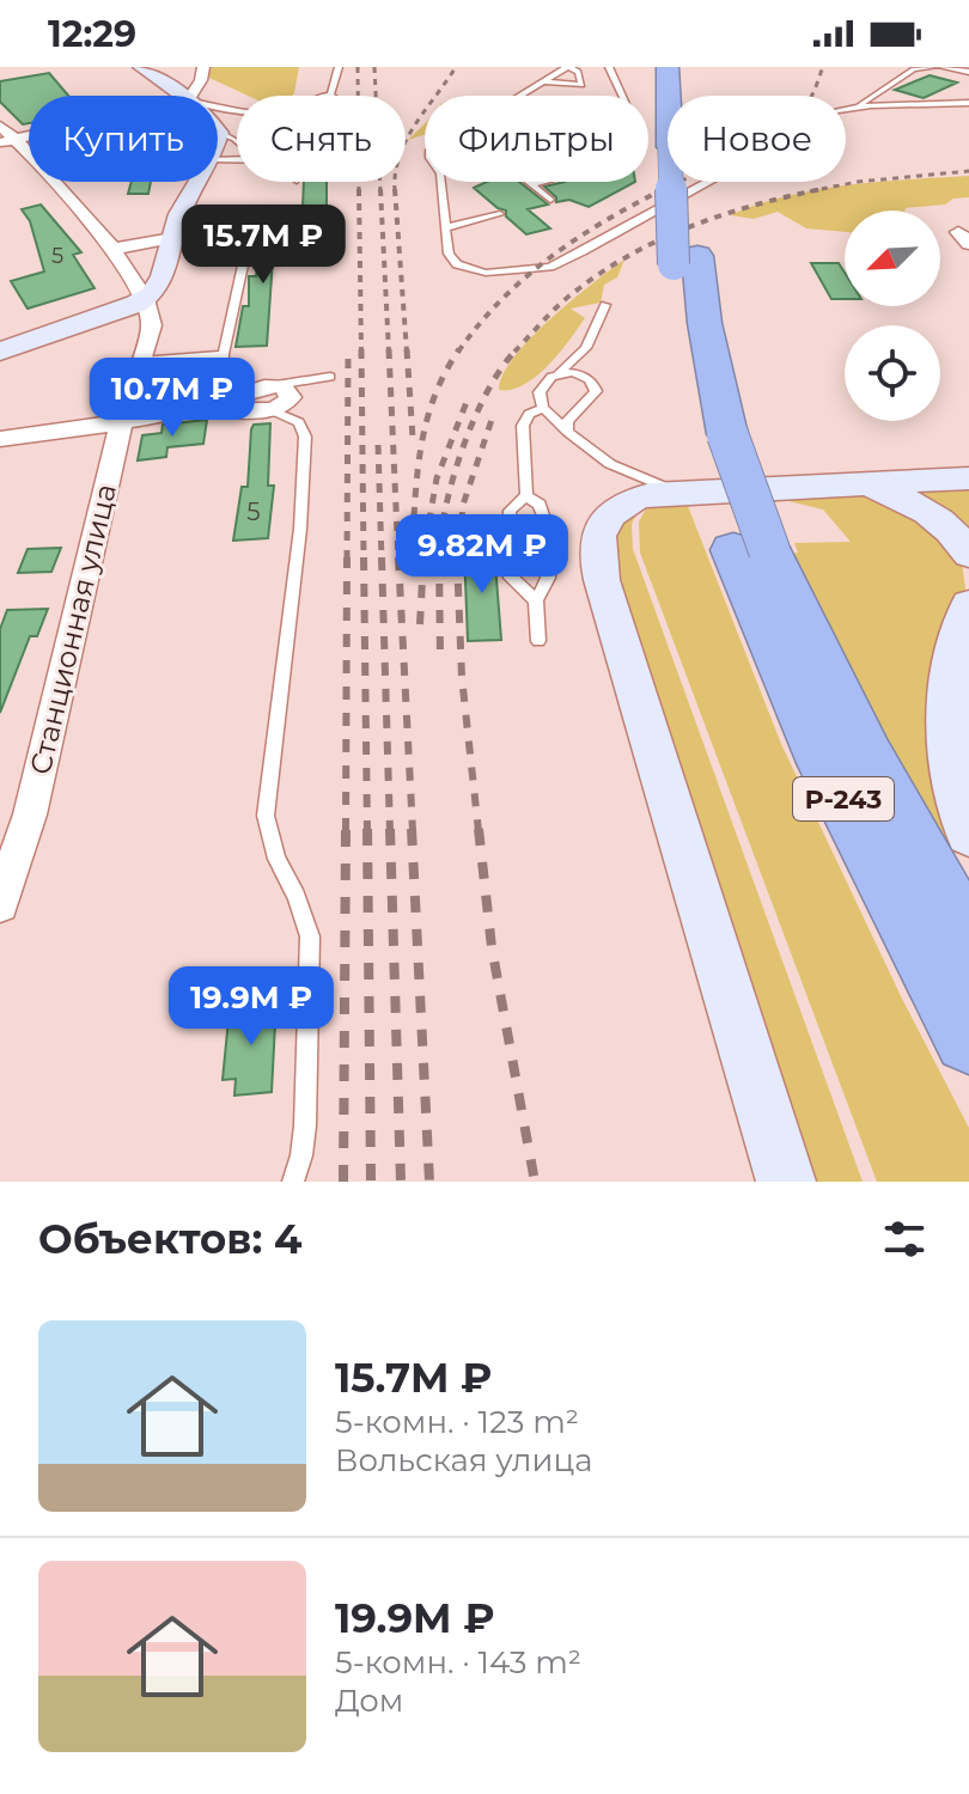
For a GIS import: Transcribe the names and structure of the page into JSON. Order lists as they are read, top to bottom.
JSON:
{
  "streets": {
    "highway": ["Р-243"],
    "street": ["Станционная улица"]
  },
  "house_numbers": ["5", "5"],
  "north": "bottom left",
  "page": {
    "status": "12:29",
    "chip": [
      "Купить",
      "Снять",
      "Фильтры",
      "Новое"
    ],
    "price": [
      "15.7M ₽",
      "10.7M ₽",
      "9.82M ₽",
      "19.9M ₽"
    ],
    "heading": "Объектов: 4",
    "list": [
      {
        "name": "15.7M ₽",
        "note": "5-комн. · 123 m² · Вольская улица"
      },
      {
        "name": "19.9M ₽",
        "note": "5-комн. · 143 m² · Дом"
      }
    ]
  }
}
